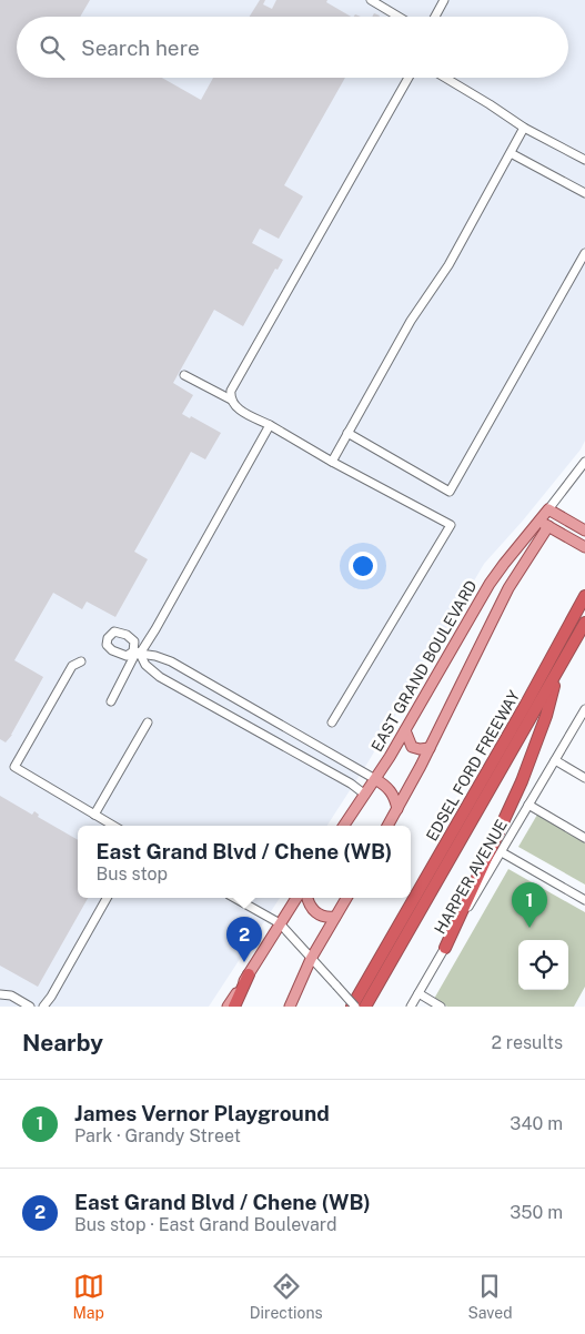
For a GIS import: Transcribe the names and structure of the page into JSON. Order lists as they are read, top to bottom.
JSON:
{
  "streets": {
    "highway": ["EDSEL FORD FREEWAY"],
    "main road": ["EAST GRAND BOULEVARD"],
    "street": ["HARPER AVENUE"]
  },
  "page": {
    "search": "Search here",
    "popup": ["East Grand Blvd / Chene (WB)", "Bus stop"],
    "pins": ["1", "2"],
    "heading": ["Nearby", "2 results"],
    "list": [
      {
        "mark": "1",
        "name": "James Vernor Playground",
        "note": "Park · Grandy Street",
        "value": "340 m"
      },
      {
        "mark": "2",
        "name": "East Grand Blvd / Chene (WB)",
        "note": "Bus stop · East Grand Boulevard",
        "value": "350 m"
      }
    ],
    "nav": ["Map", "Directions", "Saved"]
  }
}
